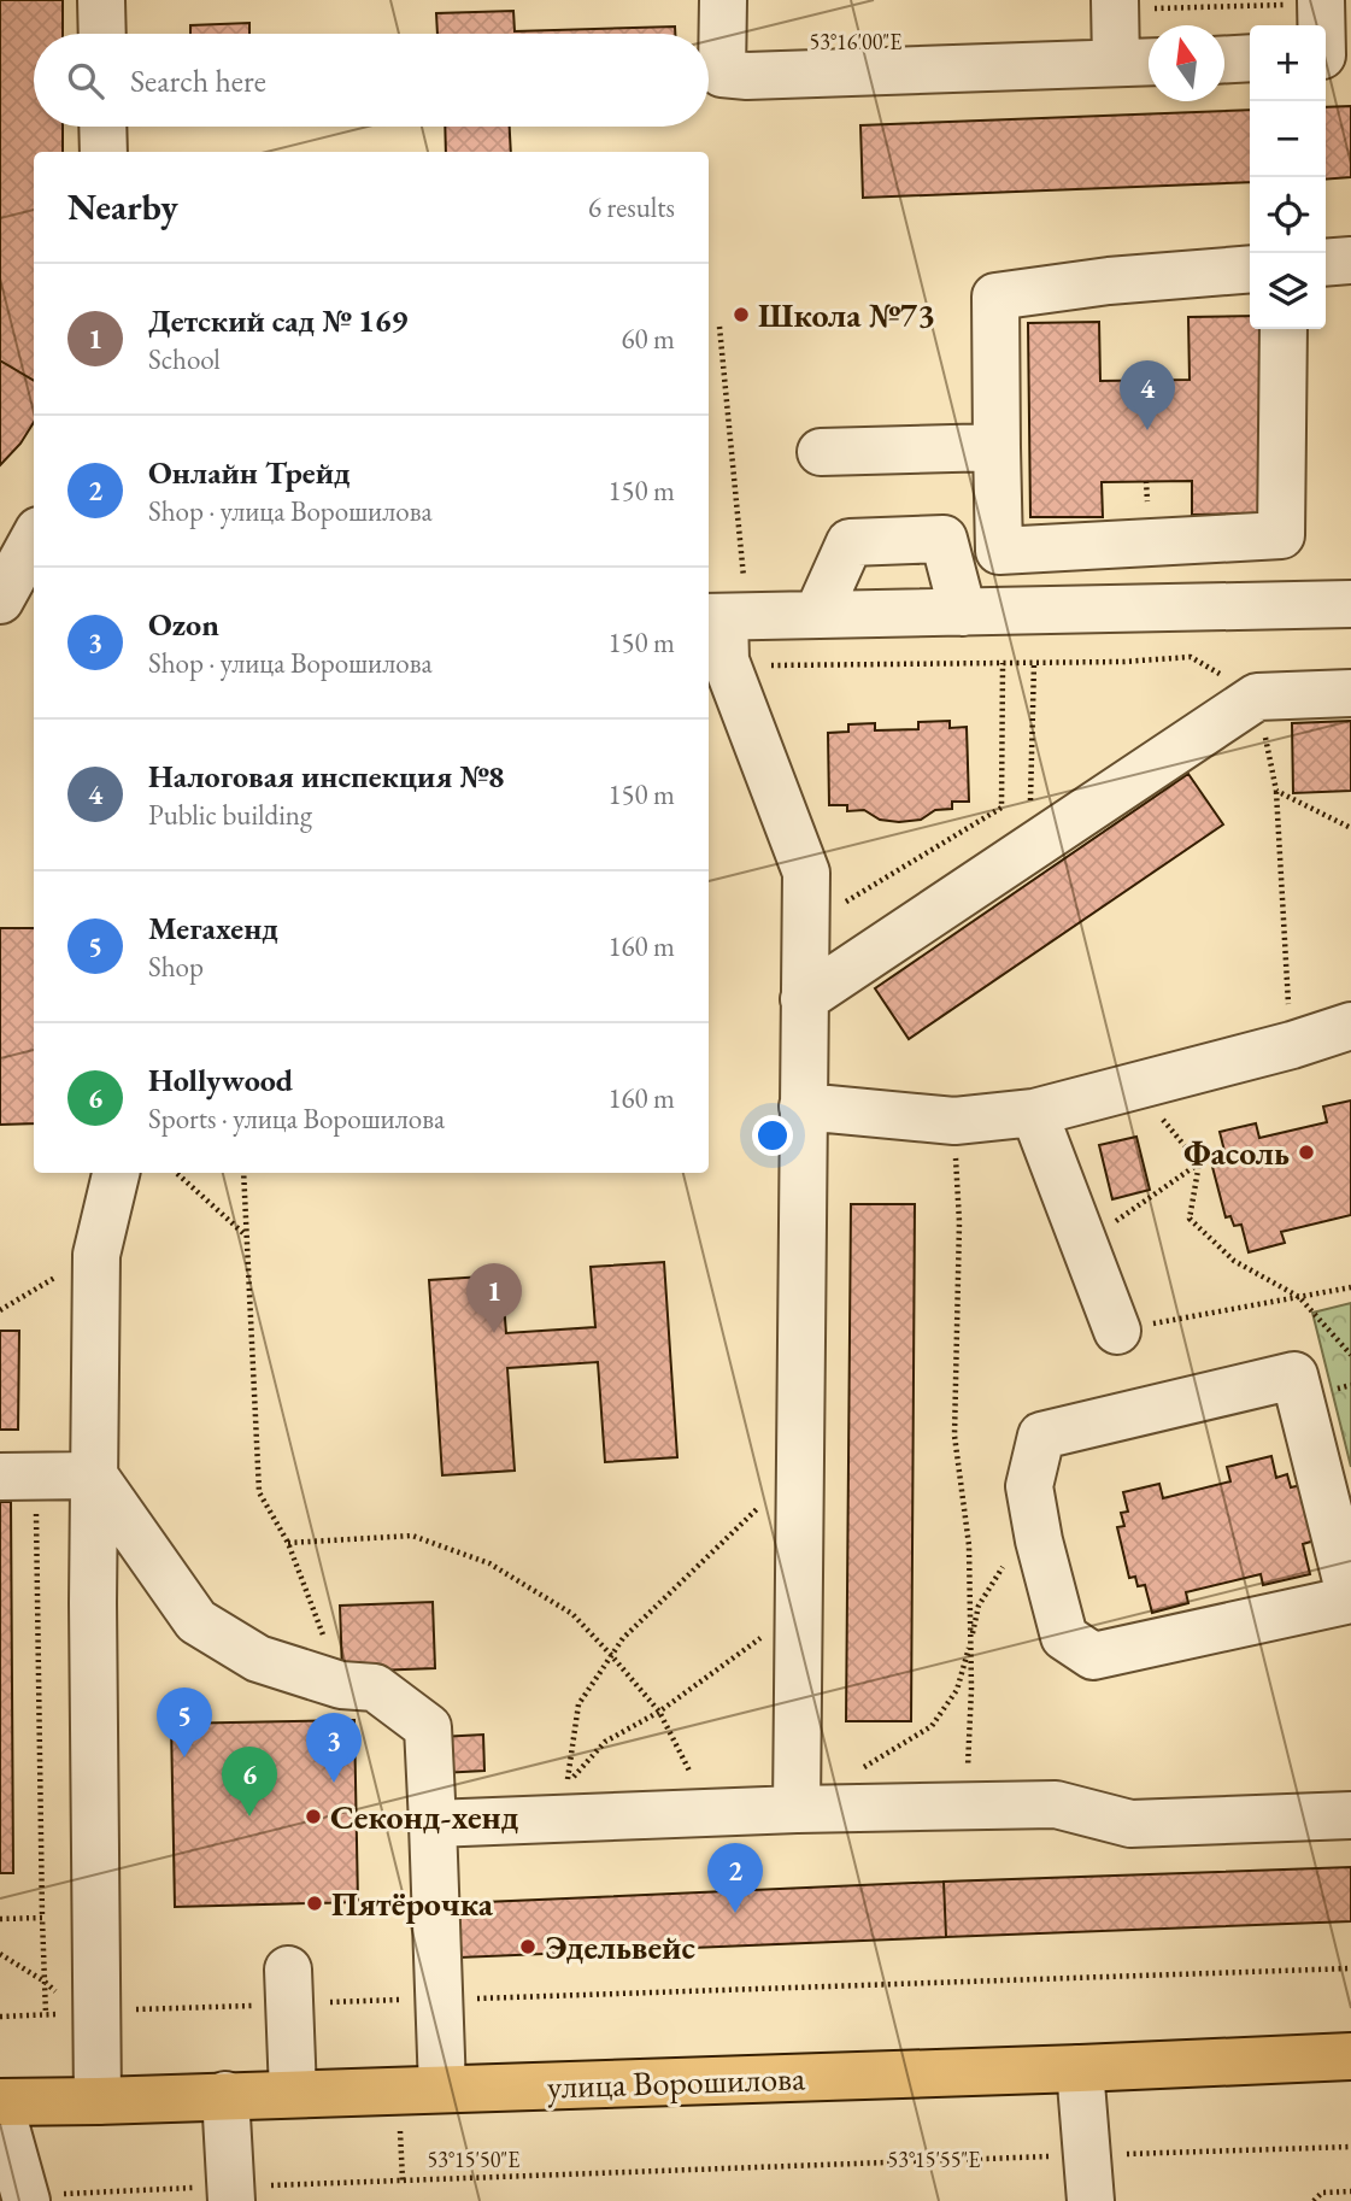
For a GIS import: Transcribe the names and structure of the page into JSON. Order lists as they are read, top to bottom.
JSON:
{
  "streets": {
    "main road": ["улица Ворошилова"]
  },
  "places": [
    "Школа №73",
    "Фасоль",
    "Секонд-хенд",
    "Пятёрочка",
    "Эдельвейс"
  ],
  "north": "top",
  "page": {
    "map_buttons": ["+", "−"],
    "search": "Search here",
    "heading": ["Nearby", "6 results"],
    "list": [
      {
        "mark": "1",
        "name": "Детский сад № 169",
        "note": "School",
        "value": "60 m"
      },
      {
        "mark": "2",
        "name": "Онлайн Трейд",
        "note": "Shop · улица Ворошилова",
        "value": "150 m"
      },
      {
        "mark": "3",
        "name": "Ozon",
        "note": "Shop · улица Ворошилова",
        "value": "150 m"
      },
      {
        "mark": "4",
        "name": "Налоговая инспекция №8",
        "note": "Public building",
        "value": "150 m"
      },
      {
        "mark": "5",
        "name": "Мегахенд",
        "note": "Shop",
        "value": "160 m"
      },
      {
        "mark": "6",
        "name": "Hollywood",
        "note": "Sports · улица Ворошилова",
        "value": "160 m"
      }
    ],
    "pins": [
      "4",
      "1",
      "5",
      "3",
      "6",
      "2"
    ]
  },
  "coordinates": ["53°16'00\"E", "53°15'50\"E", "53°15'55\"E"]
}
